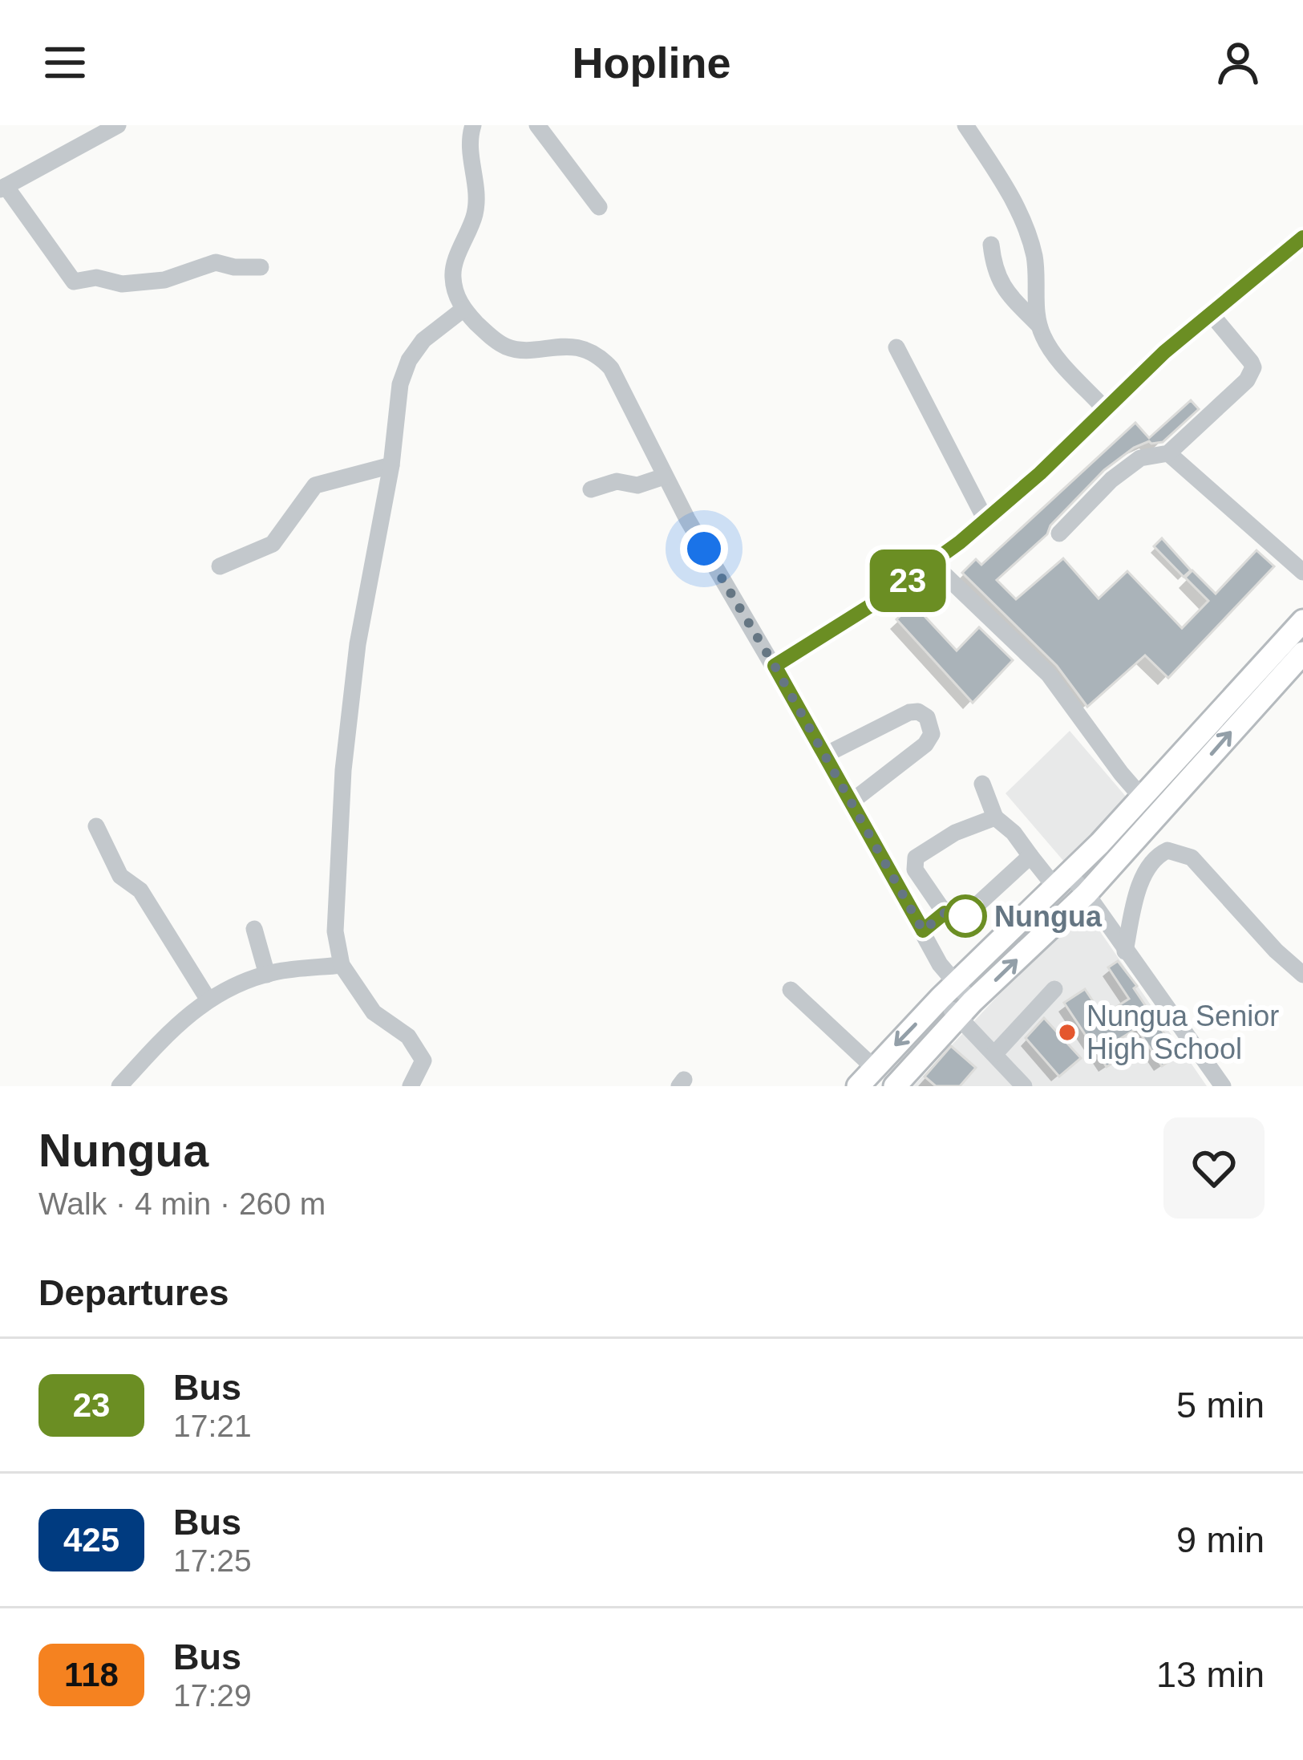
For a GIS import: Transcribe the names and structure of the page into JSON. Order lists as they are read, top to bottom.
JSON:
{
  "places": ["Nungua", "Nungua Senior High School"],
  "lines": ["bus line 23"],
  "page": {
    "header": "Hopline",
    "on_map": "23",
    "heading": [
      ["Nungua", "Walk · 4 min · 260 m"],
      "Departures"
    ],
    "list": [
      {
        "mark": "23",
        "name": "Bus",
        "note": "17:21",
        "value": "5 min"
      },
      {
        "mark": "425",
        "name": "Bus",
        "note": "17:25",
        "value": "9 min"
      },
      {
        "mark": "118",
        "name": "Bus",
        "note": "17:29",
        "value": "13 min"
      }
    ]
  }
}
